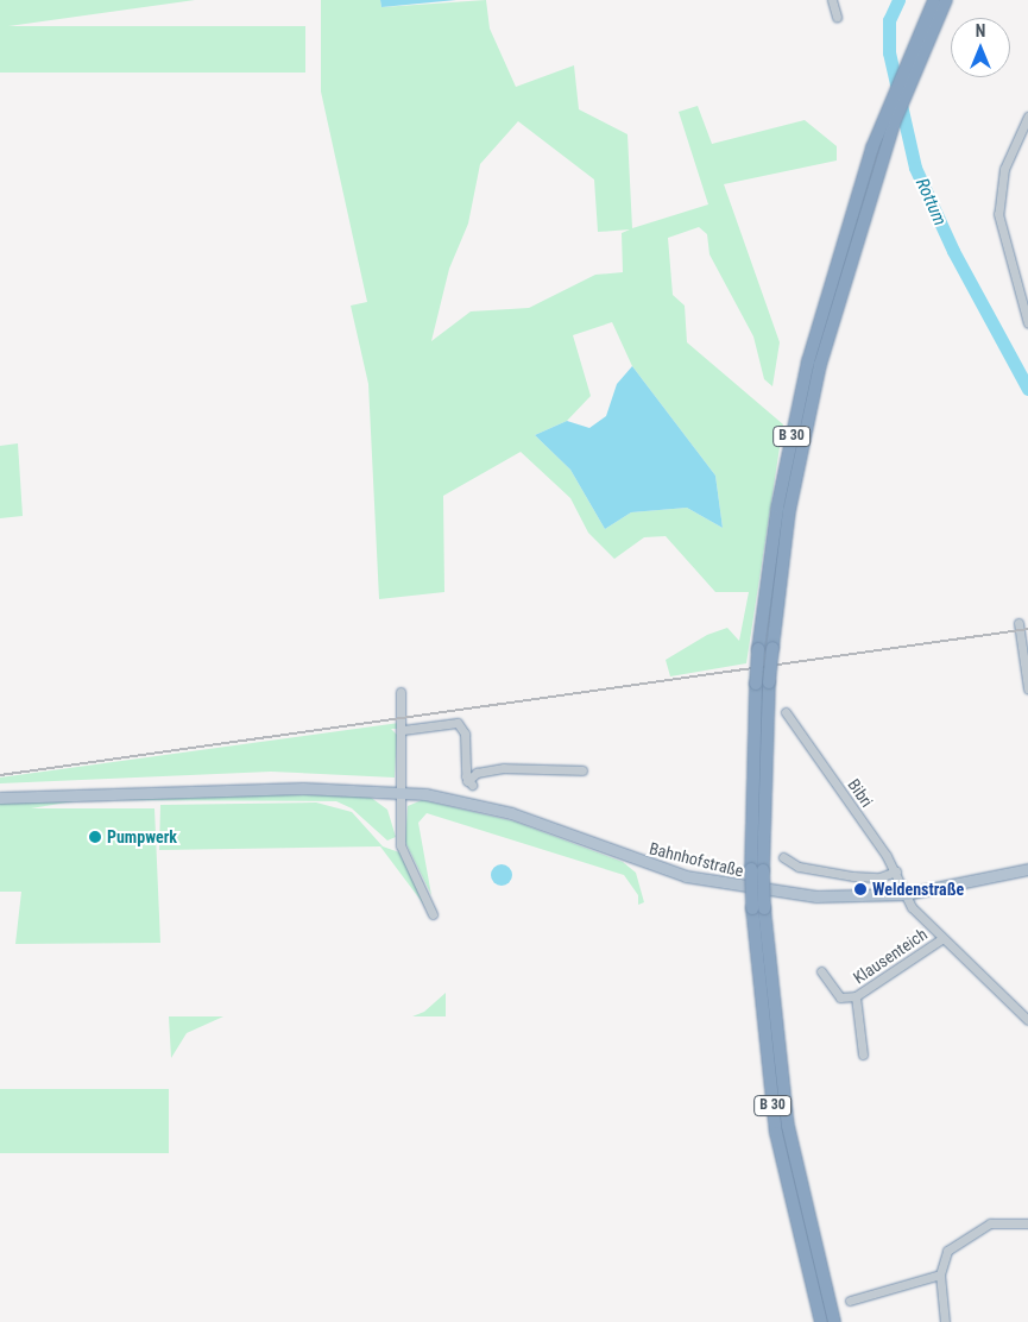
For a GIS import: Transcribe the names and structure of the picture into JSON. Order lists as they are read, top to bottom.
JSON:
{
  "streets": {
    "highway": ["B 30"],
    "main road": ["Bahnhofstraße"],
    "street": ["Bibri", "Klausenteich"]
  },
  "crossings": [
    ["Bibri", "Bahnhofstraße"]
  ],
  "water": ["Rottum"],
  "places": ["Pumpwerk", "Weldenstraße"],
  "north": "top"
}
